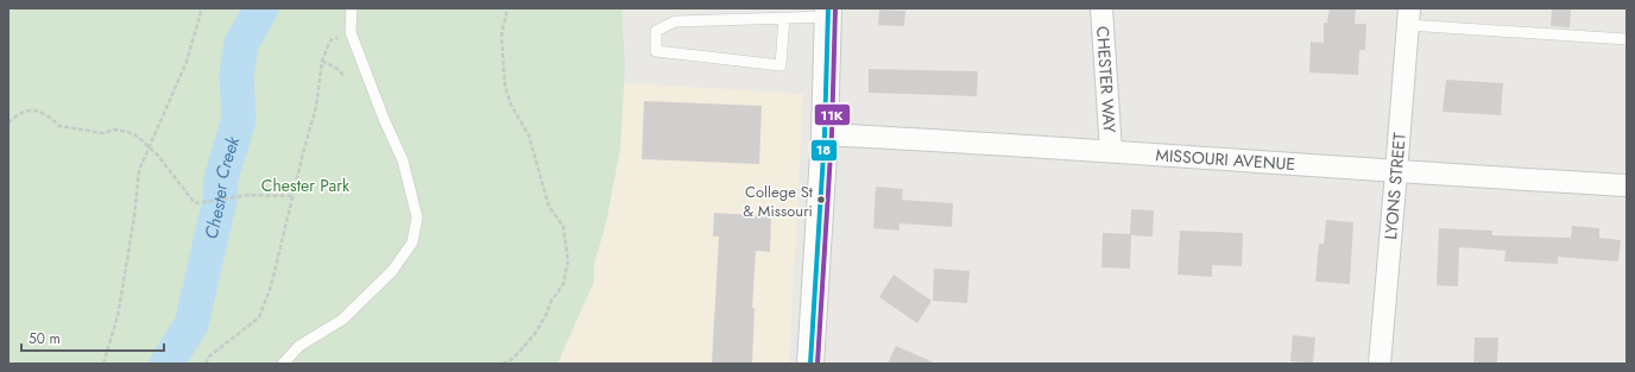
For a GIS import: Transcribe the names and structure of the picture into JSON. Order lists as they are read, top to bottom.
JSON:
{
  "streets": {
    "street": ["CHESTER WAY", "MISSOURI AVENUE", "LYONS STREET"]
  },
  "crossings": [
    ["CHESTER WAY", "MISSOURI AVENUE"],
    ["MISSOURI AVENUE", "LYONS STREET"]
  ],
  "water": ["Chester Creek"],
  "parks": ["Chester Park"],
  "places": ["College St & Missouri"],
  "lines": ["transit line 18", "transit line 11K"],
  "scale_bar": "50 m"
}
